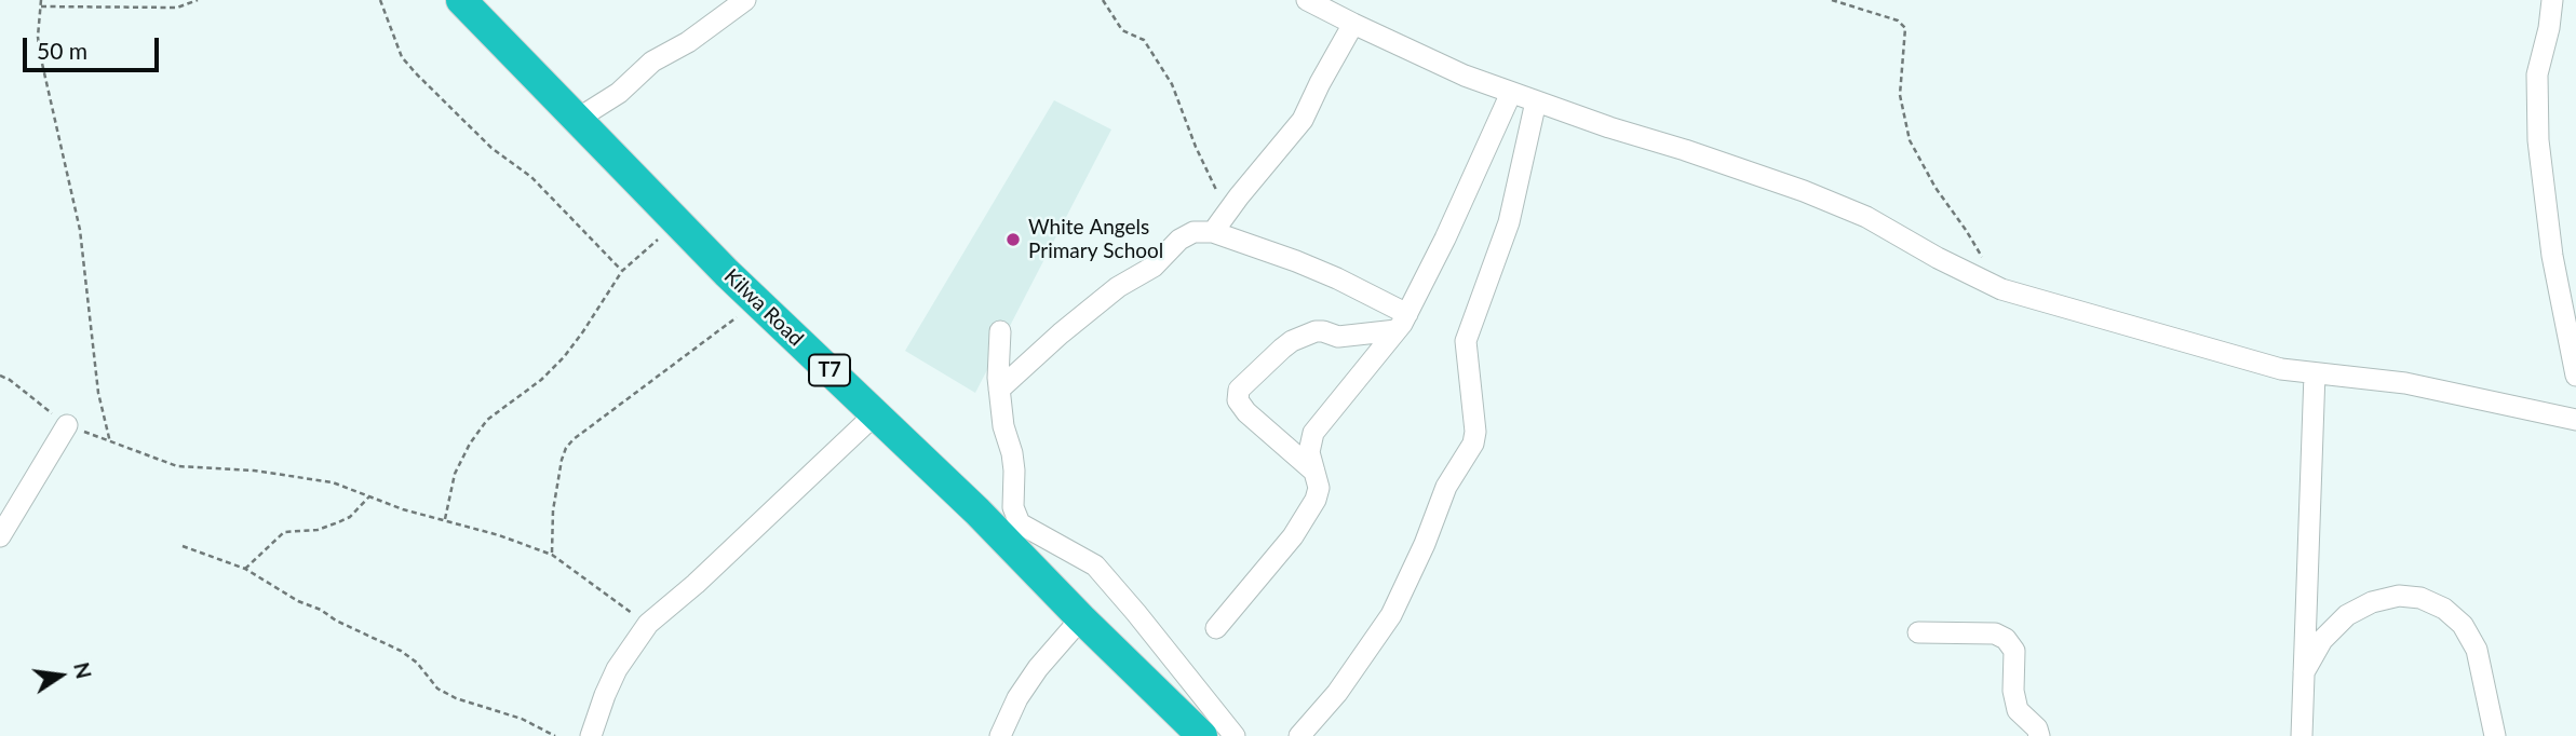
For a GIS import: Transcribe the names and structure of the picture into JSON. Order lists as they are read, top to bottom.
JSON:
{
  "streets": {
    "highway": ["Kilwa Road", "T7"]
  },
  "places": ["White Angels Primary School"],
  "scale_bar": "50 m",
  "north": "right"
}
